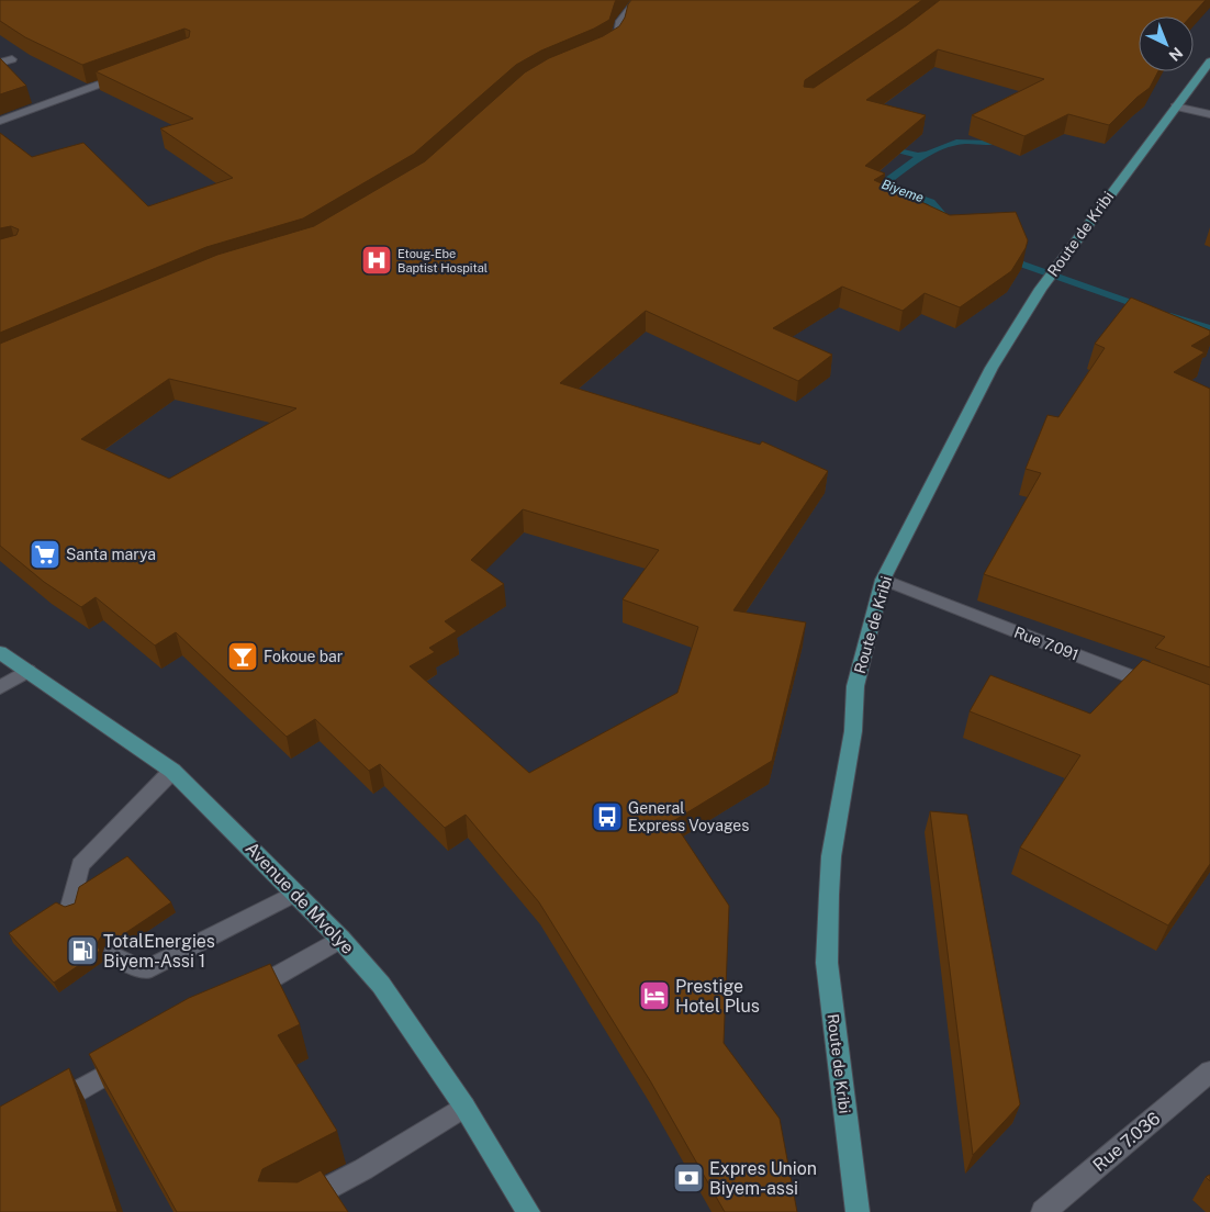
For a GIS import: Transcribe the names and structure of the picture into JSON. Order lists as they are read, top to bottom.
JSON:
{
  "streets": {
    "main road": ["Route de Kribi", "Avenue de Mvolye"],
    "street": ["Rue 7.091", "Rue 7.036"]
  },
  "crossings": [
    ["Route de Kribi", "Rue 7.091"]
  ],
  "water": ["Biyeme"],
  "places": {
    "hospital": ["Etoug-Ebe Baptist Hospital"],
    "supermarket": ["Santa marya"],
    "bar": ["Fokoue bar"],
    "bus stop": ["General Express Voyages"],
    "fuel station": ["TotalEnergies Biyem-Assi 1"],
    "hotel": ["Prestige Hotel Plus"],
    "bank": ["Expres Union Biyem-assi"]
  },
  "north": "bottom right"
}
